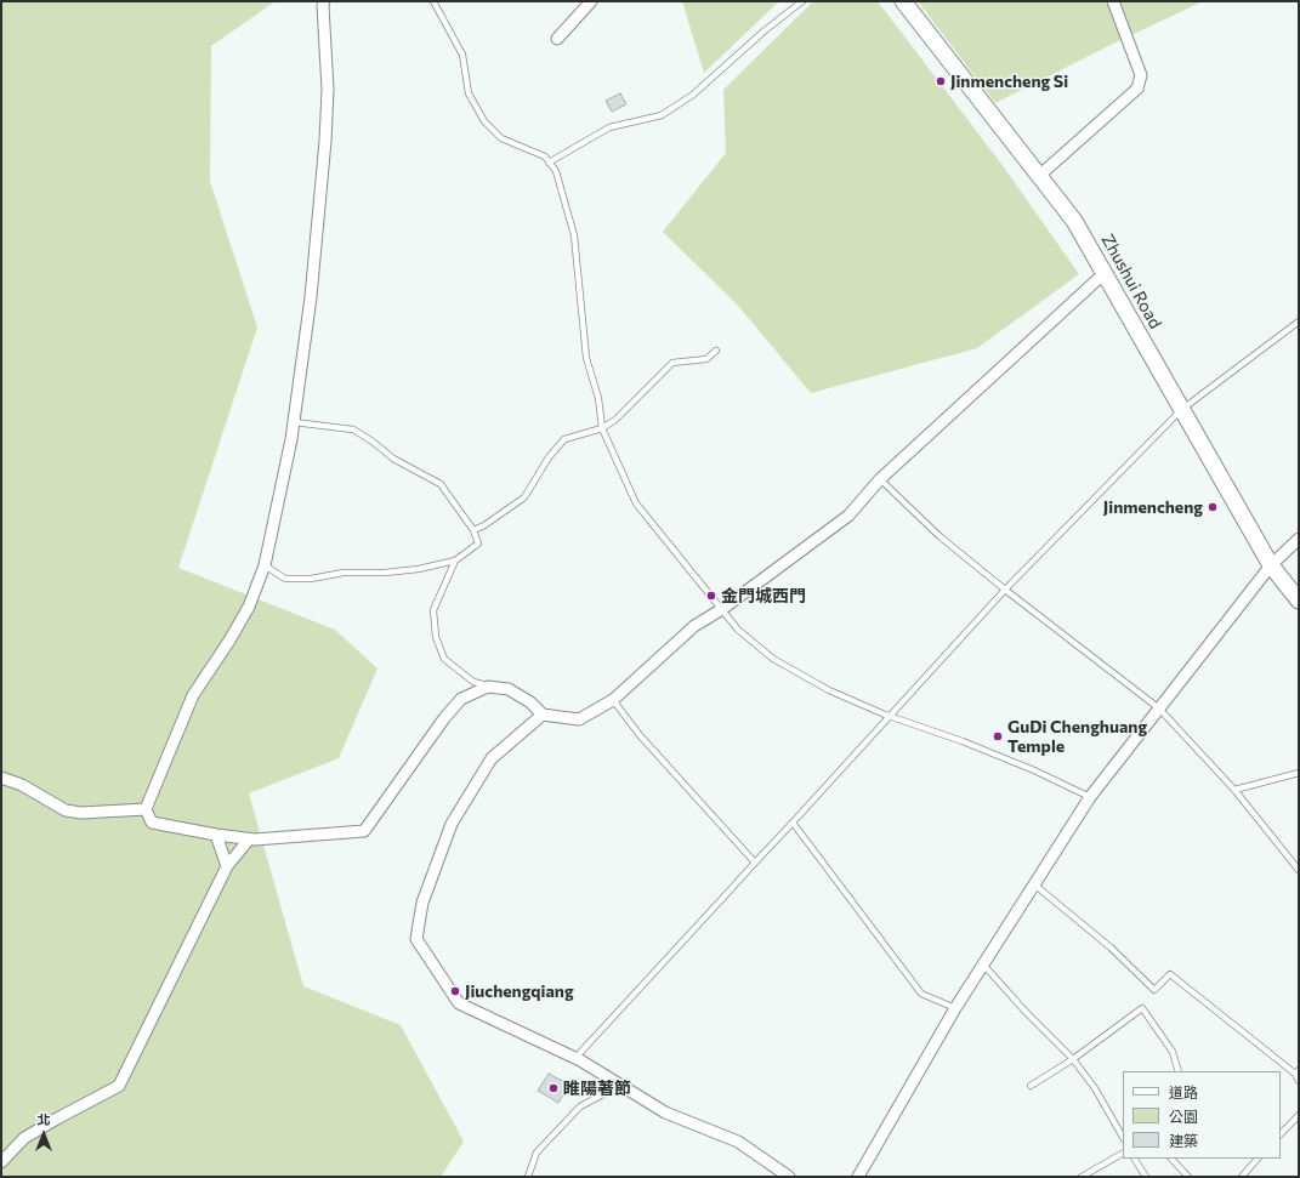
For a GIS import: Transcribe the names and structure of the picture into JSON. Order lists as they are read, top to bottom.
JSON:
{
  "streets": {
    "main road": ["Zhushui Road"]
  },
  "places": [
    "Jinmencheng Si",
    "Jinmencheng",
    "金門城西門",
    "GuDi Chenghuang Temple",
    "Jiuchengqiang",
    "睢陽著節"
  ],
  "legend": ["道路", "公園", "建築"],
  "north": "top"
}
